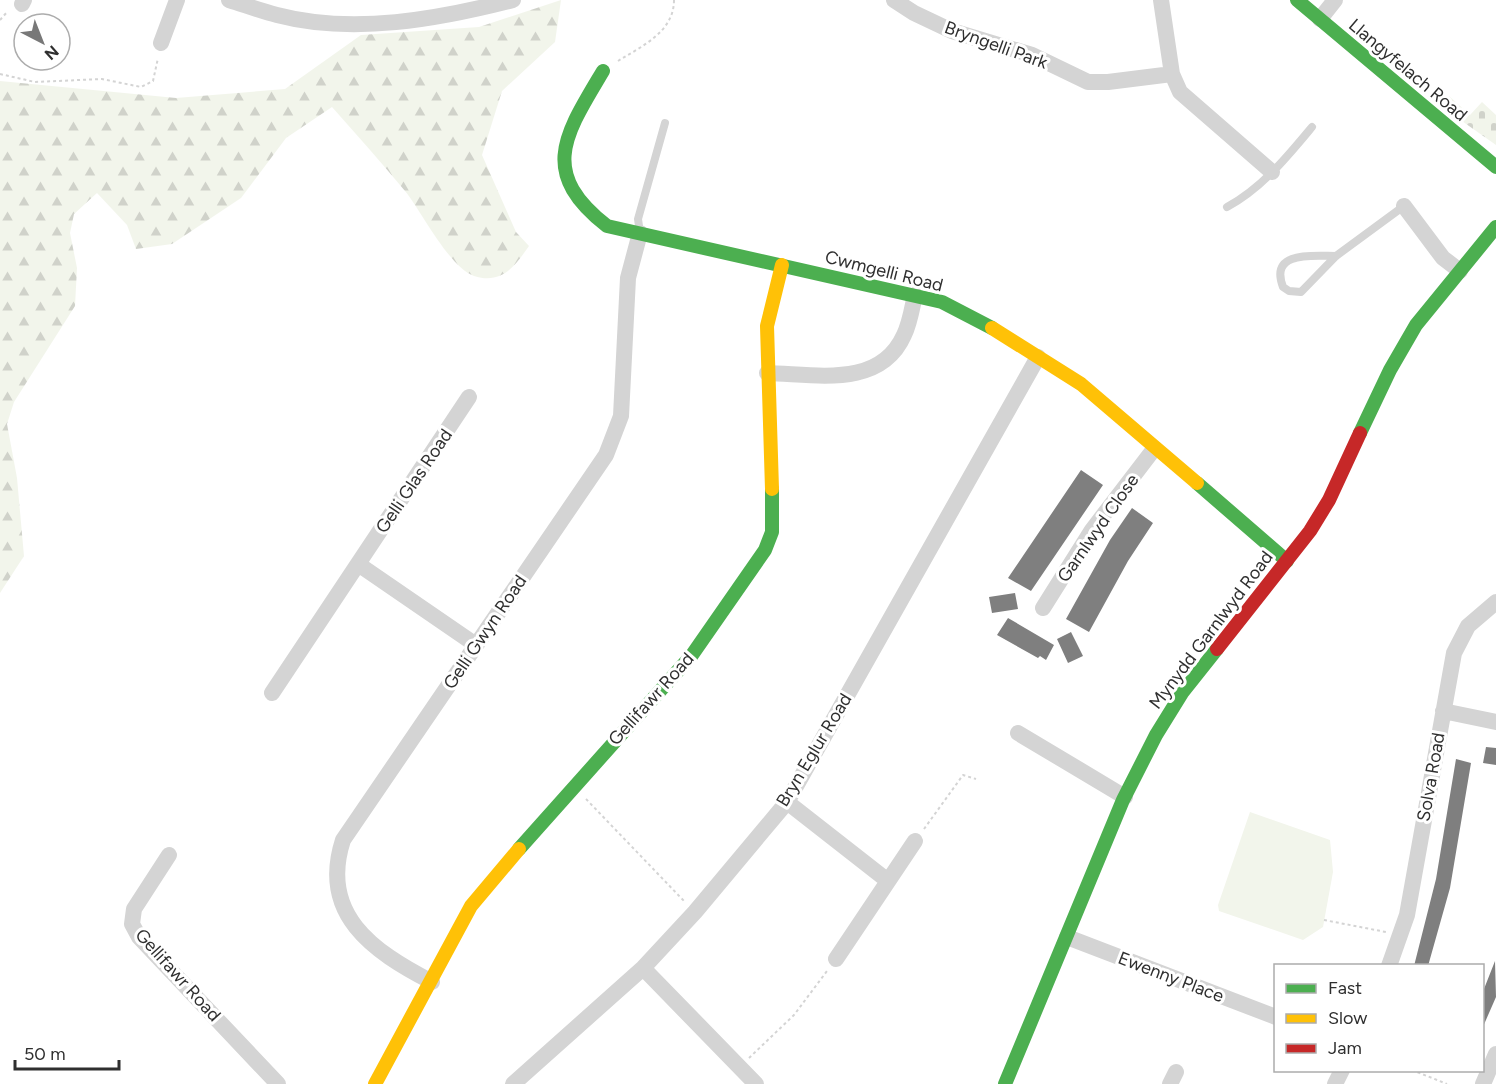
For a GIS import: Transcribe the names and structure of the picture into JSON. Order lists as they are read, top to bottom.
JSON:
{
  "streets": {
    "street": [
      "Bryngelli Park",
      "Llangyfelach Road",
      "Cwmgelli Road",
      "Gelli Glas Road",
      "Garnlwyd Close",
      "Mynydd Garnlwyd Road",
      "Gelli Gwyn Road",
      "Gellifawr Road",
      "Bryn Eglur Road",
      "Solva Road",
      "Ewenny Place"
    ]
  },
  "crossings": [
    ["Cwmgelli Road", "Garnlwyd Close"],
    ["Cwmgelli Road", "Mynydd Garnlwyd Road"],
    ["Cwmgelli Road", "Gelli Gwyn Road"],
    ["Cwmgelli Road", "Gellifawr Road"],
    ["Cwmgelli Road", "Bryn Eglur Road"],
    ["Mynydd Garnlwyd Road", "Ewenny Place"],
    ["Gelli Gwyn Road", "Gellifawr Road"]
  ],
  "legend": ["Fast", "Slow", "Jam"],
  "scale_bar": "50 m",
  "north": "bottom right"
}
